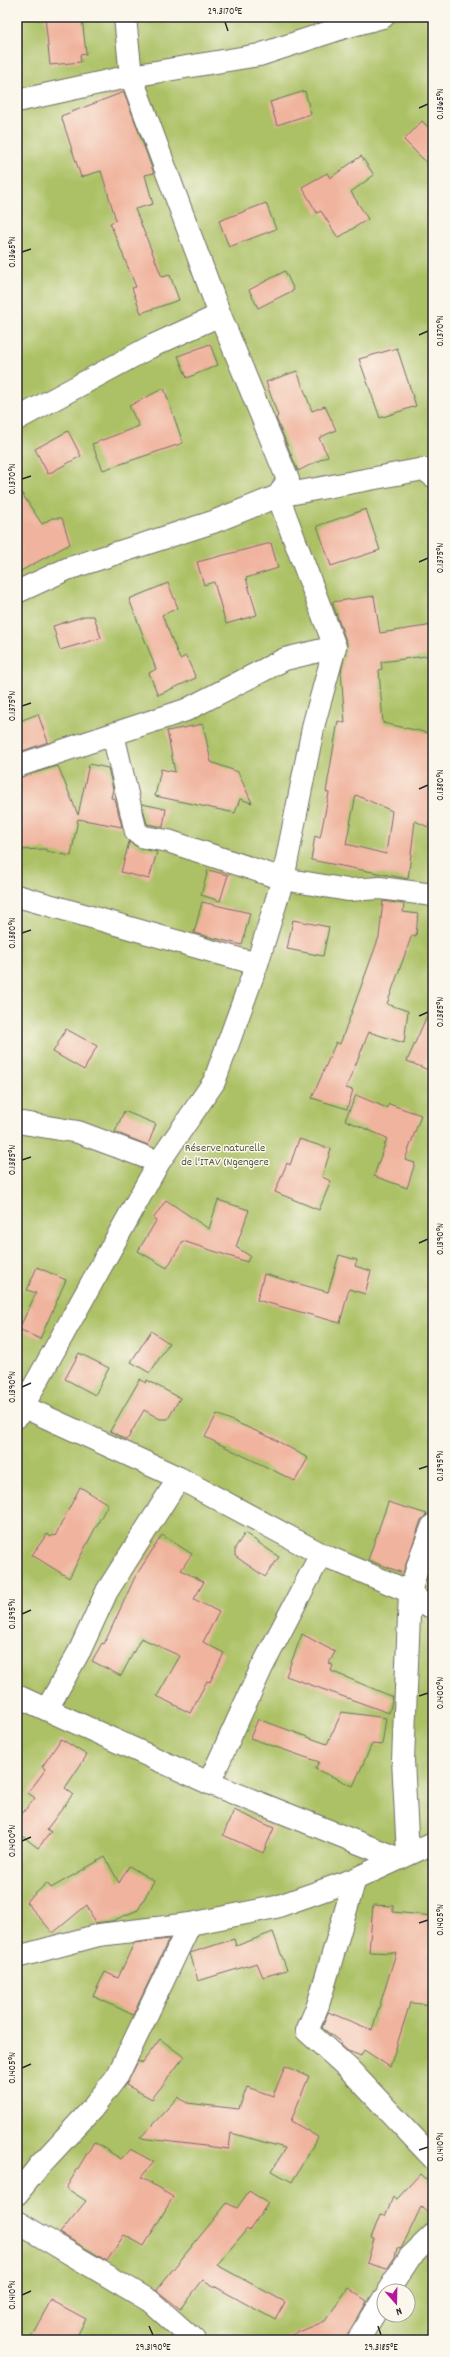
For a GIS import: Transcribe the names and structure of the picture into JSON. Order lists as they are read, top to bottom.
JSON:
{
  "parks": ["Réserve naturelle de l'ITAV (Ngengere"],
  "north": "bottom",
  "coordinates": [
    "29.3170°E",
    "0.1365°N",
    "0.1370°N",
    "0.1375°N",
    "0.1380°N",
    "0.1385°N",
    "0.1390°N",
    "0.1395°N",
    "0.1400°N",
    "0.1405°N",
    "0.1410°N",
    "29.3190°E",
    "29.3185°E"
  ]
}
